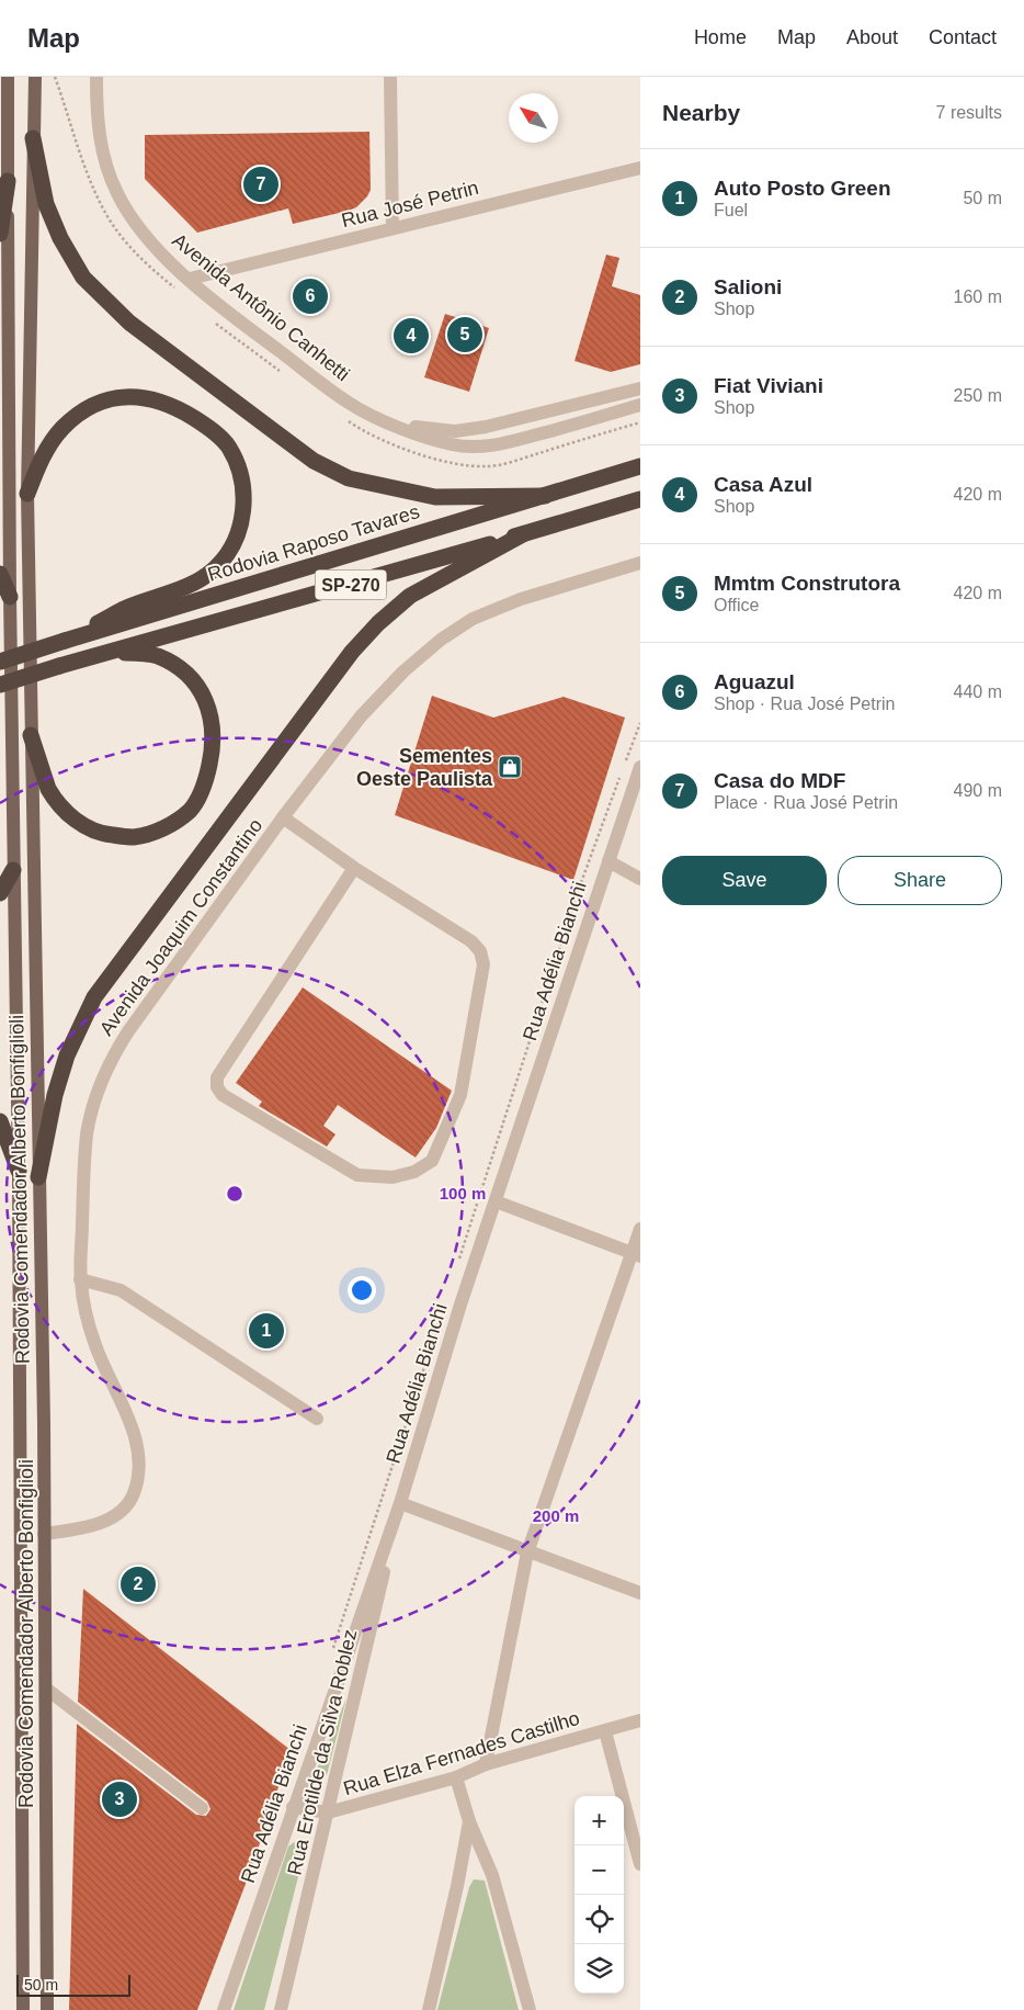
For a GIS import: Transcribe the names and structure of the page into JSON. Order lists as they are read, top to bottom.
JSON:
{
  "streets": {
    "highway": ["Rodovia Raposo Tavares", "SP-270"],
    "main road": ["Rodovia Comendador Alberto Bonfiglioli"],
    "street": [
      "Rua José Petrin",
      "Avenida Antônio Canhetti",
      "Avenida Joaquim Constantino",
      "Rua Adélia Bianchi",
      "Rua Erotilde da Silva Roblez",
      "Rua Elza Fernades Castilho"
    ]
  },
  "crossings": [
    ["Rua José Petrin", "Avenida Antônio Canhetti"],
    ["Avenida Joaquim Constantino", "Rodovia Comendador Alberto Bonfiglioli"],
    ["Rua Adélia Bianchi", "Rua Erotilde da Silva Roblez"],
    ["Rua Adélia Bianchi", "Rua Elza Fernades Castilho"],
    ["Rua Erotilde da Silva Roblez", "Rua Elza Fernades Castilho"]
  ],
  "places": {
    "shop": ["Sementes Oeste Paulista"]
  },
  "scale_bar": "50 m",
  "north": "top left",
  "page": {
    "header": "Map",
    "nav": [
      "Home",
      "Map",
      "About",
      "Contact"
    ],
    "heading": ["Nearby", "7 results"],
    "list": [
      {
        "mark": "1",
        "name": "Auto Posto Green",
        "note": "Fuel",
        "value": "50 m"
      },
      {
        "mark": "2",
        "name": "Salioni",
        "note": "Shop",
        "value": "160 m"
      },
      {
        "mark": "3",
        "name": "Fiat Viviani",
        "note": "Shop",
        "value": "250 m"
      },
      {
        "mark": "4",
        "name": "Casa Azul",
        "note": "Shop",
        "value": "420 m"
      },
      {
        "mark": "5",
        "name": "Mmtm Construtora",
        "note": "Office",
        "value": "420 m"
      },
      {
        "mark": "6",
        "name": "Aguazul",
        "note": "Shop · Rua José Petrin",
        "value": "440 m"
      },
      {
        "mark": "7",
        "name": "Casa do MDF",
        "note": "Place · Rua José Petrin",
        "value": "490 m"
      }
    ],
    "pins": [
      "7",
      "6",
      "5",
      "4",
      "1",
      "2",
      "3"
    ],
    "buttons": ["Save", "Share"],
    "map_buttons": ["+", "−"],
    "scale": "50 m"
  },
  "rings": ["100 m", "200 m"]
}
